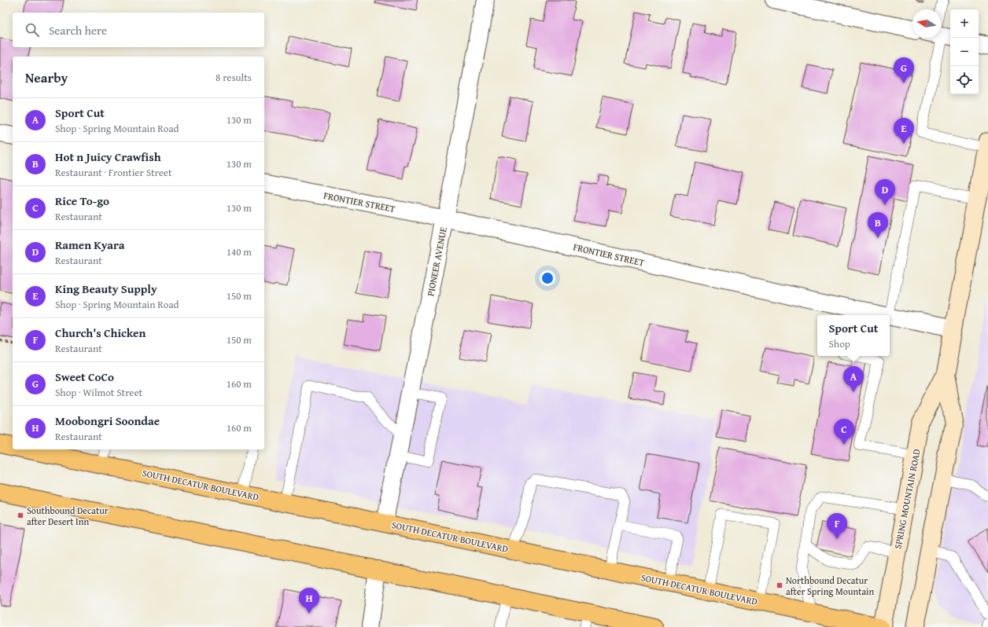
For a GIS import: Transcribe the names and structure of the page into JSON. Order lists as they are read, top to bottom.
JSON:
{
  "streets": {
    "main road": ["SOUTH DECATUR BOULEVARD", "SPRING MOUNTAIN ROAD"],
    "street": ["FRONTIER STREET", "PIONEER AVENUE"]
  },
  "crossings": [
    ["FRONTIER STREET", "PIONEER AVENUE"],
    ["FRONTIER STREET", "SPRING MOUNTAIN ROAD"],
    ["PIONEER AVENUE", "SOUTH DECATUR BOULEVARD"],
    ["SOUTH DECATUR BOULEVARD", "SPRING MOUNTAIN ROAD"]
  ],
  "places": {
    "transit": ["Southbound Decatur after Desert Inn", "Northbound Decatur after Spring Mountain"]
  },
  "north": "left",
  "page": {
    "map_buttons": ["+", "−"],
    "search": "Search here",
    "heading": ["Nearby", "8 results"],
    "pins": [
      "G",
      "E",
      "D",
      "B",
      "A",
      "C",
      "F",
      "H"
    ],
    "list": [
      {
        "mark": "A",
        "name": "Sport Cut",
        "note": "Shop · Spring Mountain Road",
        "value": "130 m"
      },
      {
        "mark": "B",
        "name": "Hot n Juicy Crawfish",
        "note": "Restaurant · Frontier Street",
        "value": "130 m"
      },
      {
        "mark": "C",
        "name": "Rice To-go",
        "note": "Restaurant",
        "value": "130 m"
      },
      {
        "mark": "D",
        "name": "Ramen Kyara",
        "note": "Restaurant",
        "value": "140 m"
      },
      {
        "mark": "E",
        "name": "King Beauty Supply",
        "note": "Shop · Spring Mountain Road",
        "value": "150 m"
      },
      {
        "mark": "F",
        "name": "Church's Chicken",
        "note": "Restaurant",
        "value": "150 m"
      },
      {
        "mark": "G",
        "name": "Sweet CoCo",
        "note": "Shop · Wilmot Street",
        "value": "160 m"
      },
      {
        "mark": "H",
        "name": "Moobongri Soondae",
        "note": "Restaurant",
        "value": "160 m"
      }
    ],
    "popup": ["Sport Cut", "Shop"]
  }
}
